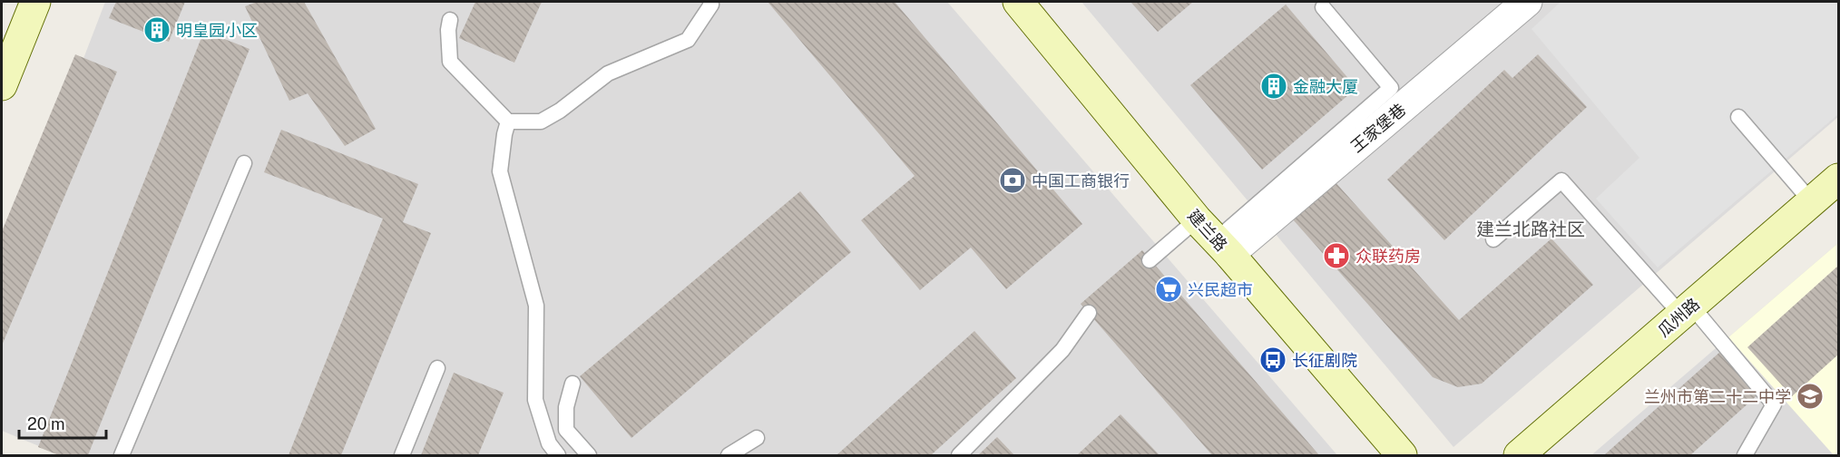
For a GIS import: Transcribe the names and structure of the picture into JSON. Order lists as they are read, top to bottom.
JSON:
{
  "streets": {
    "street": ["王家堡巷", "建兰路", "瓜州路"]
  },
  "crossings": [
    ["王家堡巷", "建兰路"]
  ],
  "districts": ["建兰北路社区"],
  "places": {
    "building": ["明皇园小区", "金融大厦"],
    "bank": ["中国工商银行"],
    "pharmacy": ["众联药房"],
    "supermarket": ["兴民超市"],
    "bus stop": ["长征剧院"],
    "school or university": ["兰州市第二十二中学"]
  },
  "scale_bar": "20 m"
}
